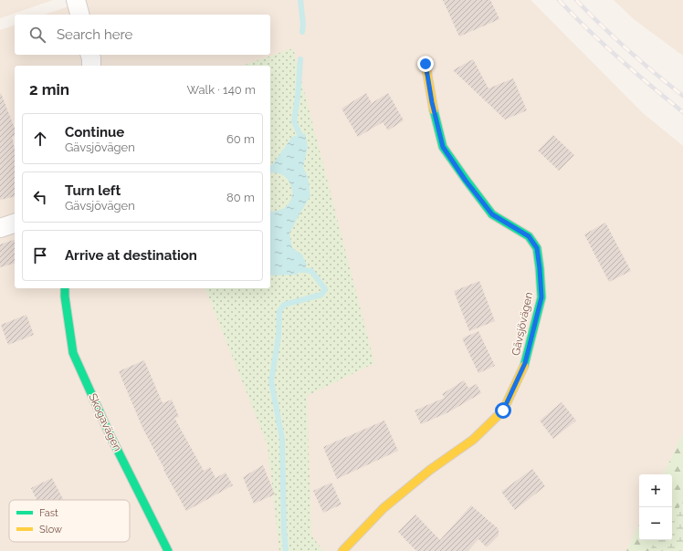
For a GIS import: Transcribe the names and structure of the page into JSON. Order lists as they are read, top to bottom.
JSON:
{
  "streets": {
    "street": ["Gävsjövägen", "Skogavägen"]
  },
  "legend": ["Fast", "Slow"],
  "page": {
    "search": "Search here",
    "heading": ["2 min", "Walk · 140 m"],
    "list": [
      ["Continue", "Gävsjövägen", "60 m"],
      ["Turn left", "Gävsjövägen", "80 m"],
      "Arrive at destination"
    ],
    "map_buttons": ["+", "−"]
  }
}
